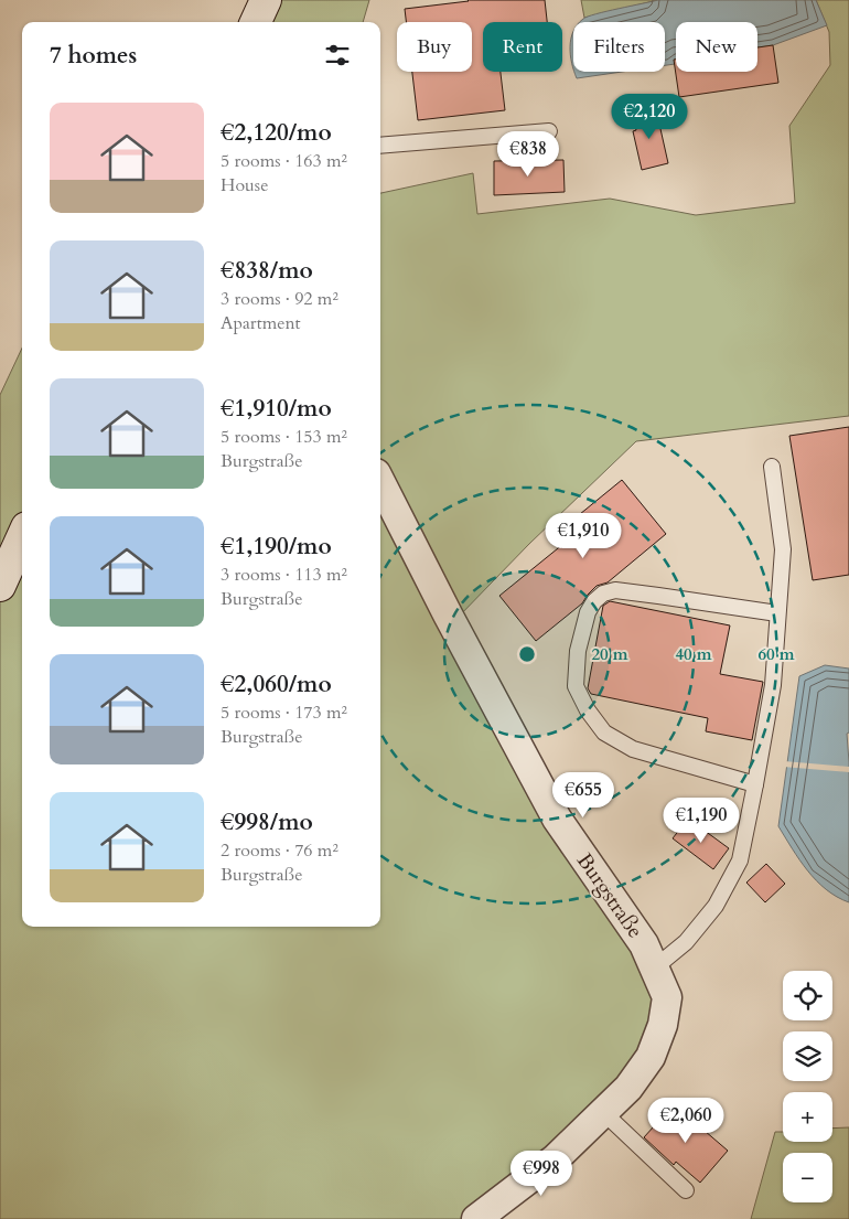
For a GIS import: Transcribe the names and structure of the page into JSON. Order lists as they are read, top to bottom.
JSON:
{
  "streets": {
    "street": ["Burgstraße"]
  },
  "page": {
    "chip": [
      "Buy",
      "Rent",
      "Filters",
      "New"
    ],
    "heading": "7 homes",
    "list": [
      {
        "name": "€2,120/mo",
        "note": "5 rooms · 163 m² · House"
      },
      {
        "name": "€838/mo",
        "note": "3 rooms · 92 m² · Apartment"
      },
      {
        "name": "€1,910/mo",
        "note": "5 rooms · 153 m² · Burgstraße"
      },
      {
        "name": "€1,190/mo",
        "note": "3 rooms · 113 m² · Burgstraße"
      },
      {
        "name": "€2,060/mo",
        "note": "5 rooms · 173 m² · Burgstraße"
      },
      {
        "name": "€998/mo",
        "note": "2 rooms · 76 m² · Burgstraße"
      }
    ],
    "price": [
      "€2,120",
      "€838",
      "€1,910",
      "€655",
      "€1,190",
      "€2,060",
      "€998"
    ],
    "map_buttons": ["+", "−"]
  },
  "rings": ["20 m", "40 m", "60 m"]
}
